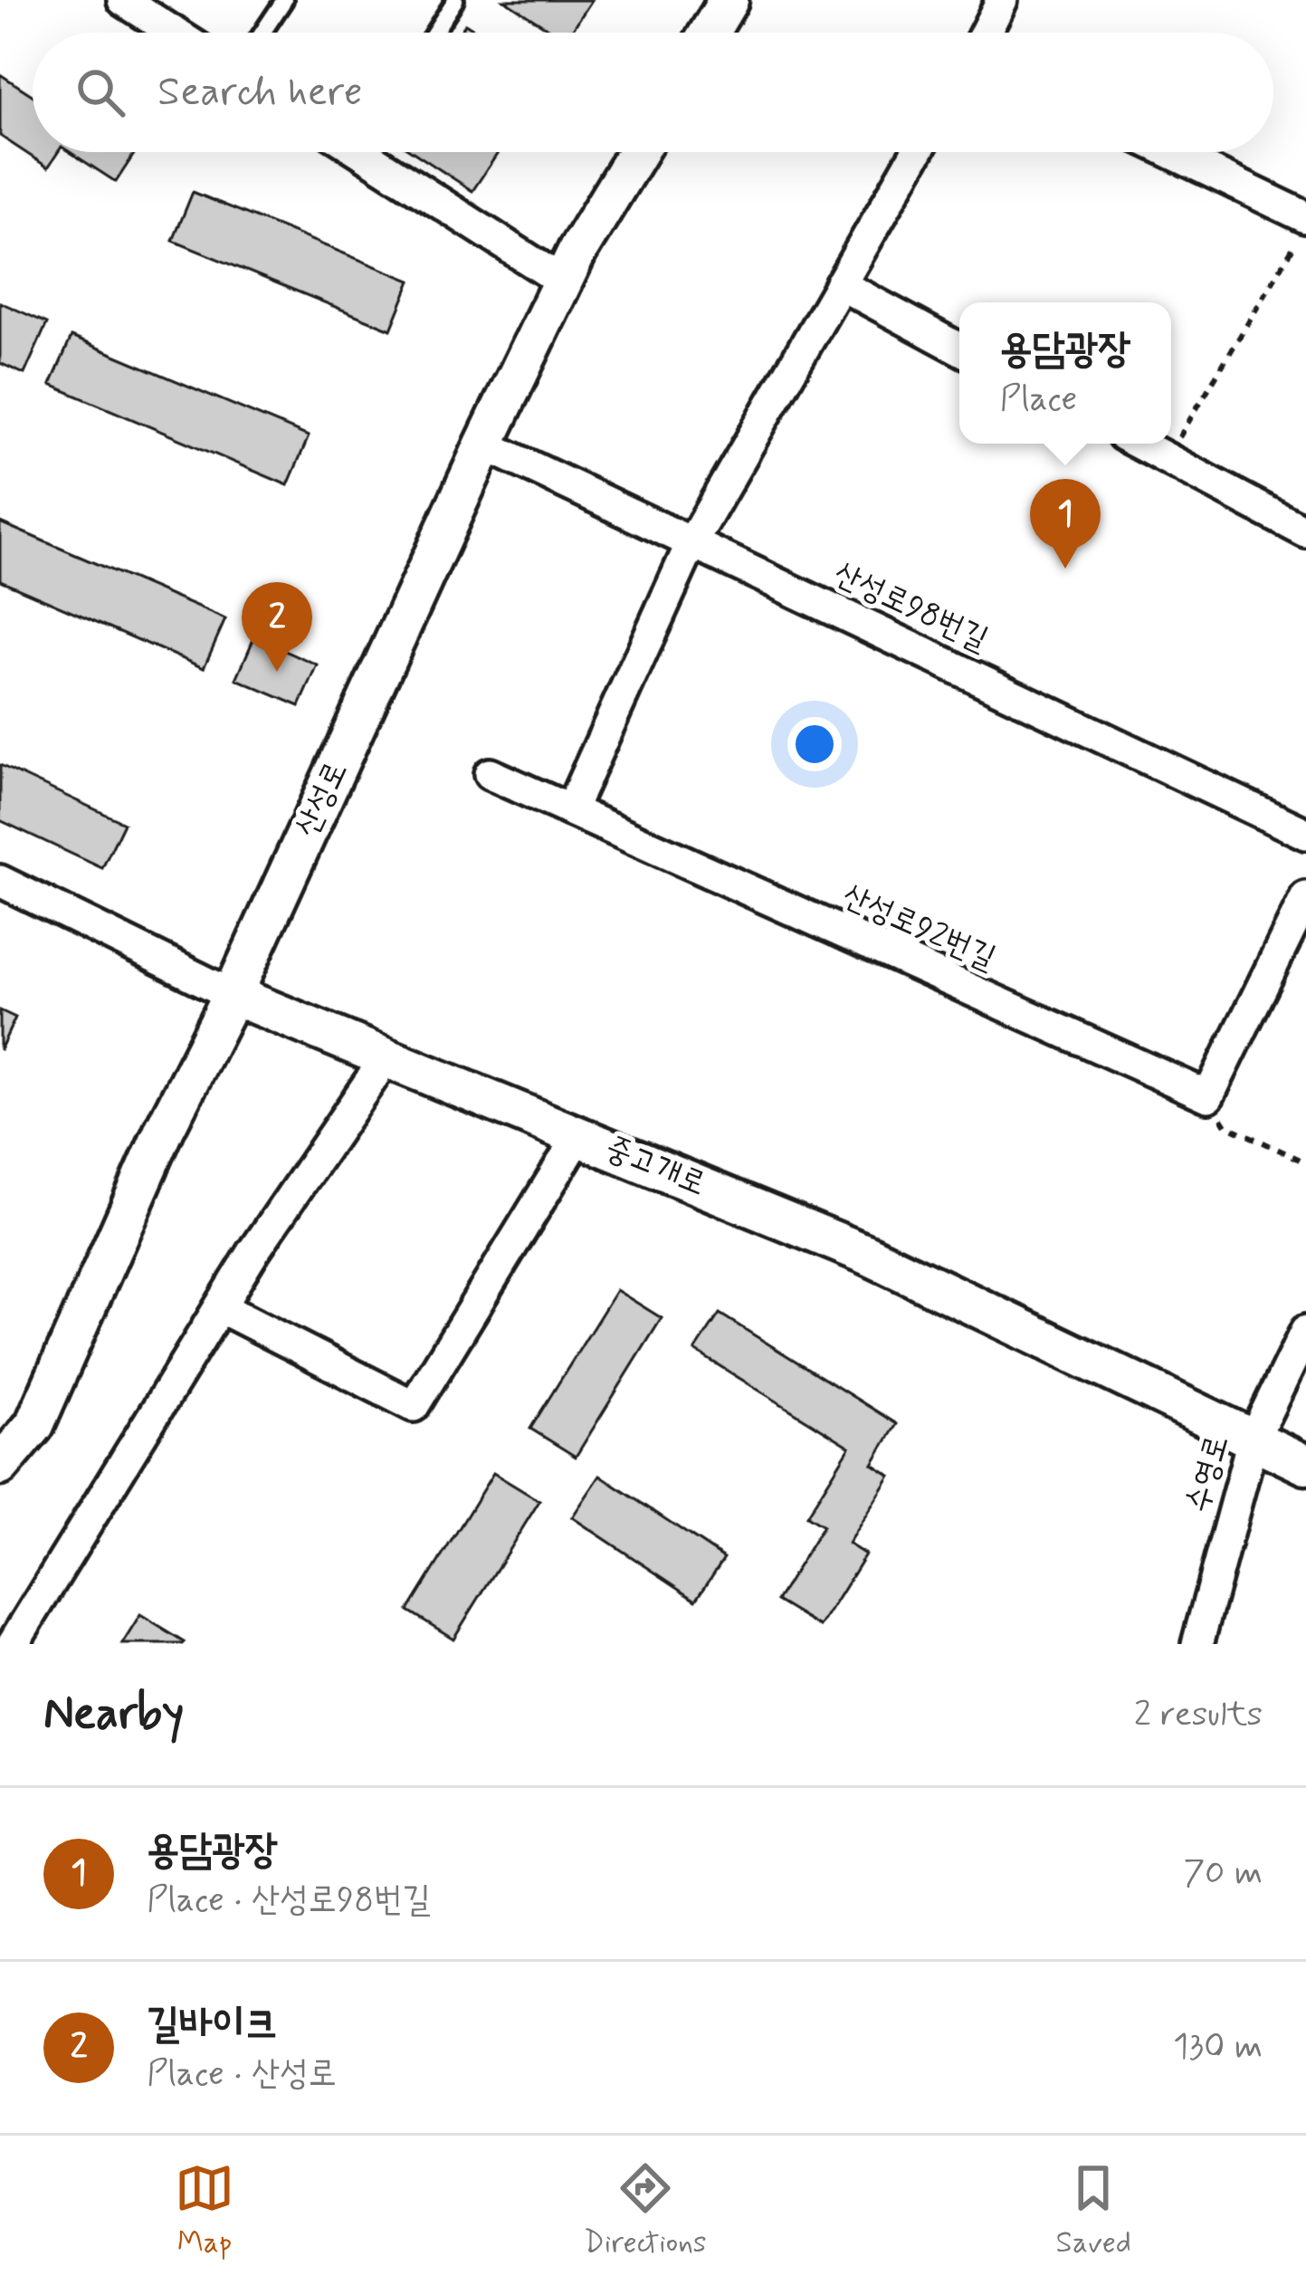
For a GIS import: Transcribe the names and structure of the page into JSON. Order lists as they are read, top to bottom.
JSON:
{
  "streets": {
    "street": [
      "산성로98번길",
      "산성로",
      "산성로92번길",
      "중고개로",
      "수영로"
    ]
  },
  "crossings": [
    ["산성로98번길", "산성로"],
    ["산성로", "중고개로"],
    ["중고개로", "수영로"]
  ],
  "page": {
    "search": "Search here",
    "popup": ["용담광장", "Place"],
    "pins": ["1", "2"],
    "heading": ["Nearby", "2 results"],
    "list": [
      {
        "mark": "1",
        "name": "용담광장",
        "note": "Place · 산성로98번길",
        "value": "70 m"
      },
      {
        "mark": "2",
        "name": "길바이크",
        "note": "Place · 산성로",
        "value": "130 m"
      }
    ],
    "nav": ["Map", "Directions", "Saved"]
  }
}
